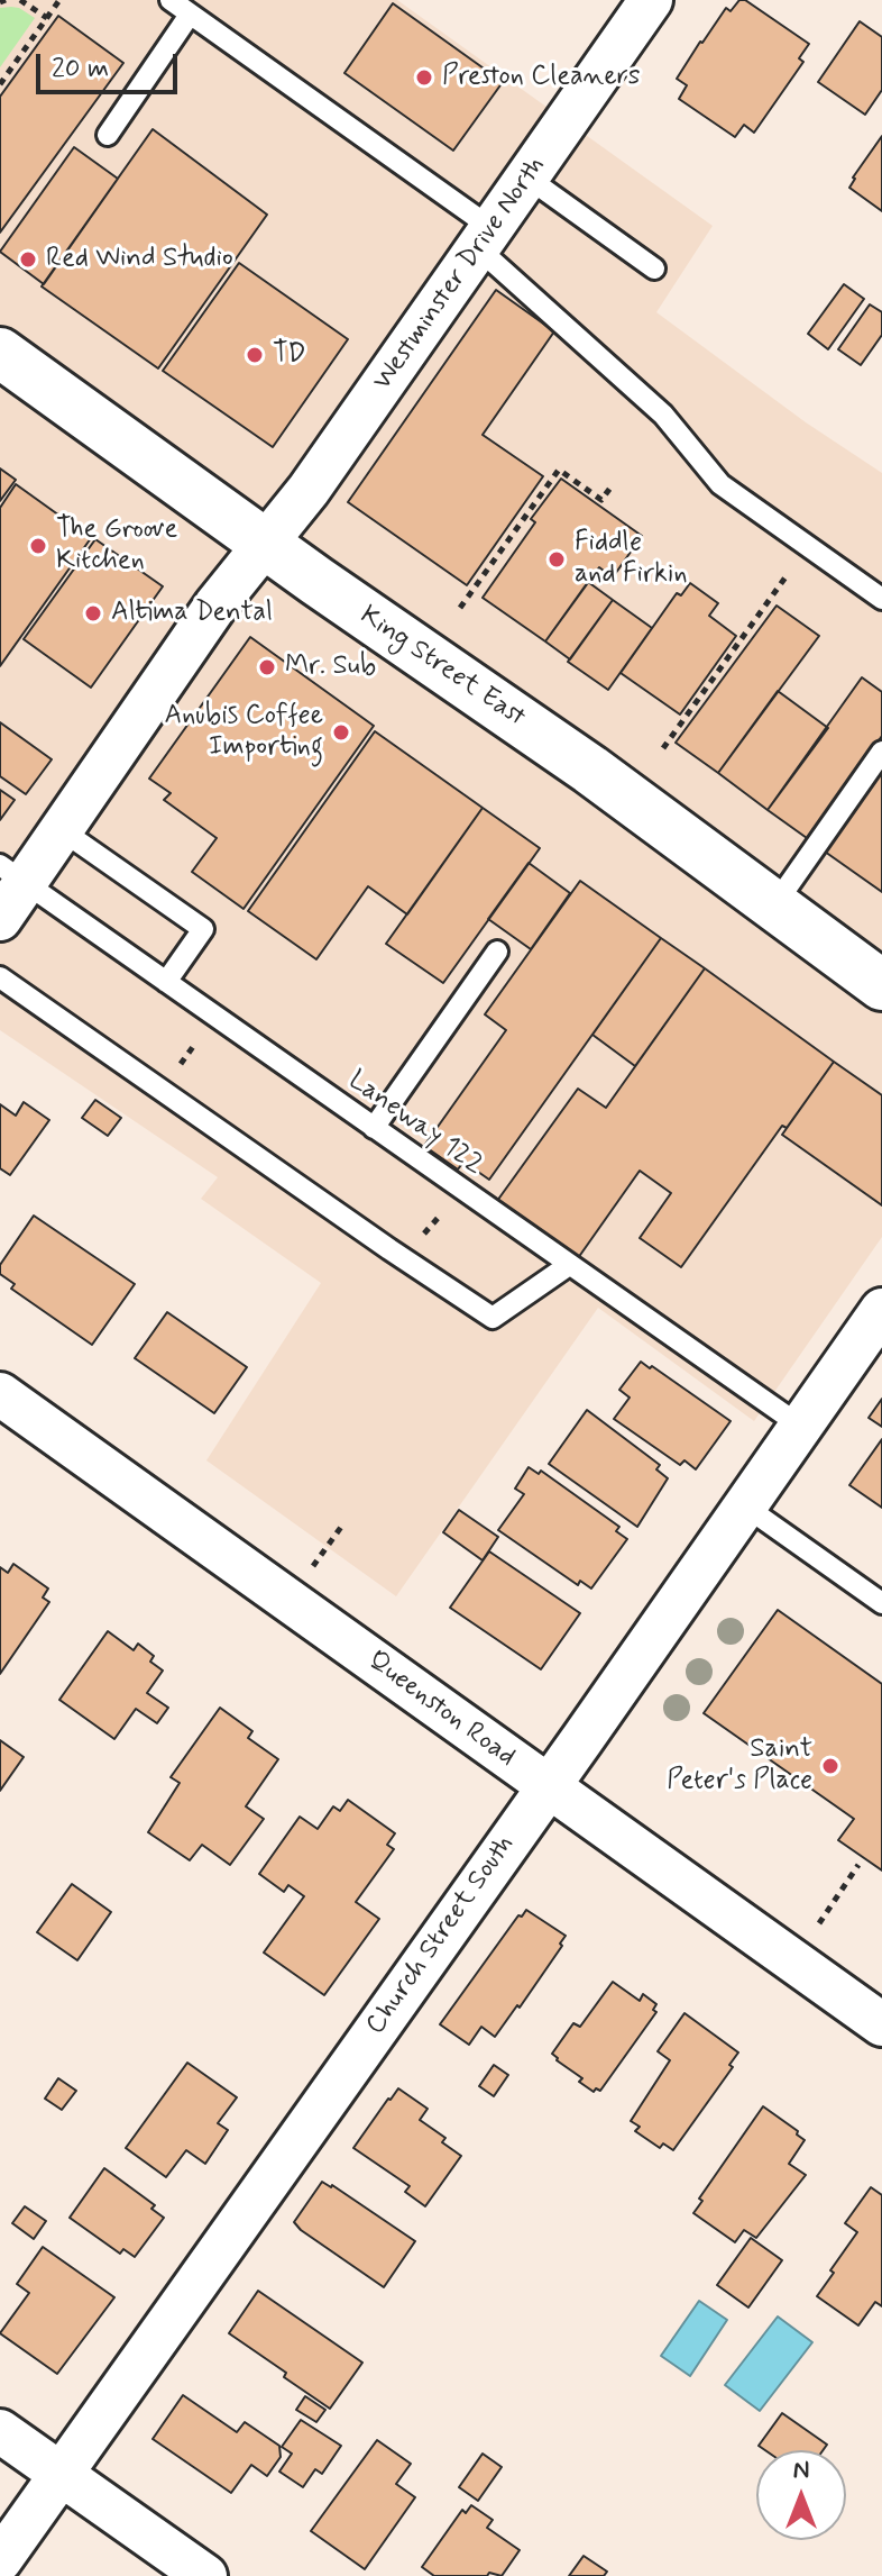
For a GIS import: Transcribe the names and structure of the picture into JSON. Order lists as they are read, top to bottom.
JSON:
{
  "streets": {
    "main road": ["King Street East"],
    "street": ["Westminster Drive North", "Queenston Road", "Church Street South"],
    "lane": ["Laneway 122"]
  },
  "crossings": [
    ["Westminster Drive North", "King Street East"],
    ["Westminster Drive North", "Laneway 122"],
    ["Laneway 122", "Church Street South"],
    ["Queenston Road", "Church Street South"]
  ],
  "places": [
    "Preston Cleaners",
    "Red Wind Studio",
    "TD",
    "The Groove Kitchen",
    "Fiddle and Firkin",
    "Altima Dental",
    "Mr. Sub",
    "Anubis Coffee Importing",
    "Saint Peter's Place"
  ],
  "scale_bar": "20 m",
  "north": "top"
}
